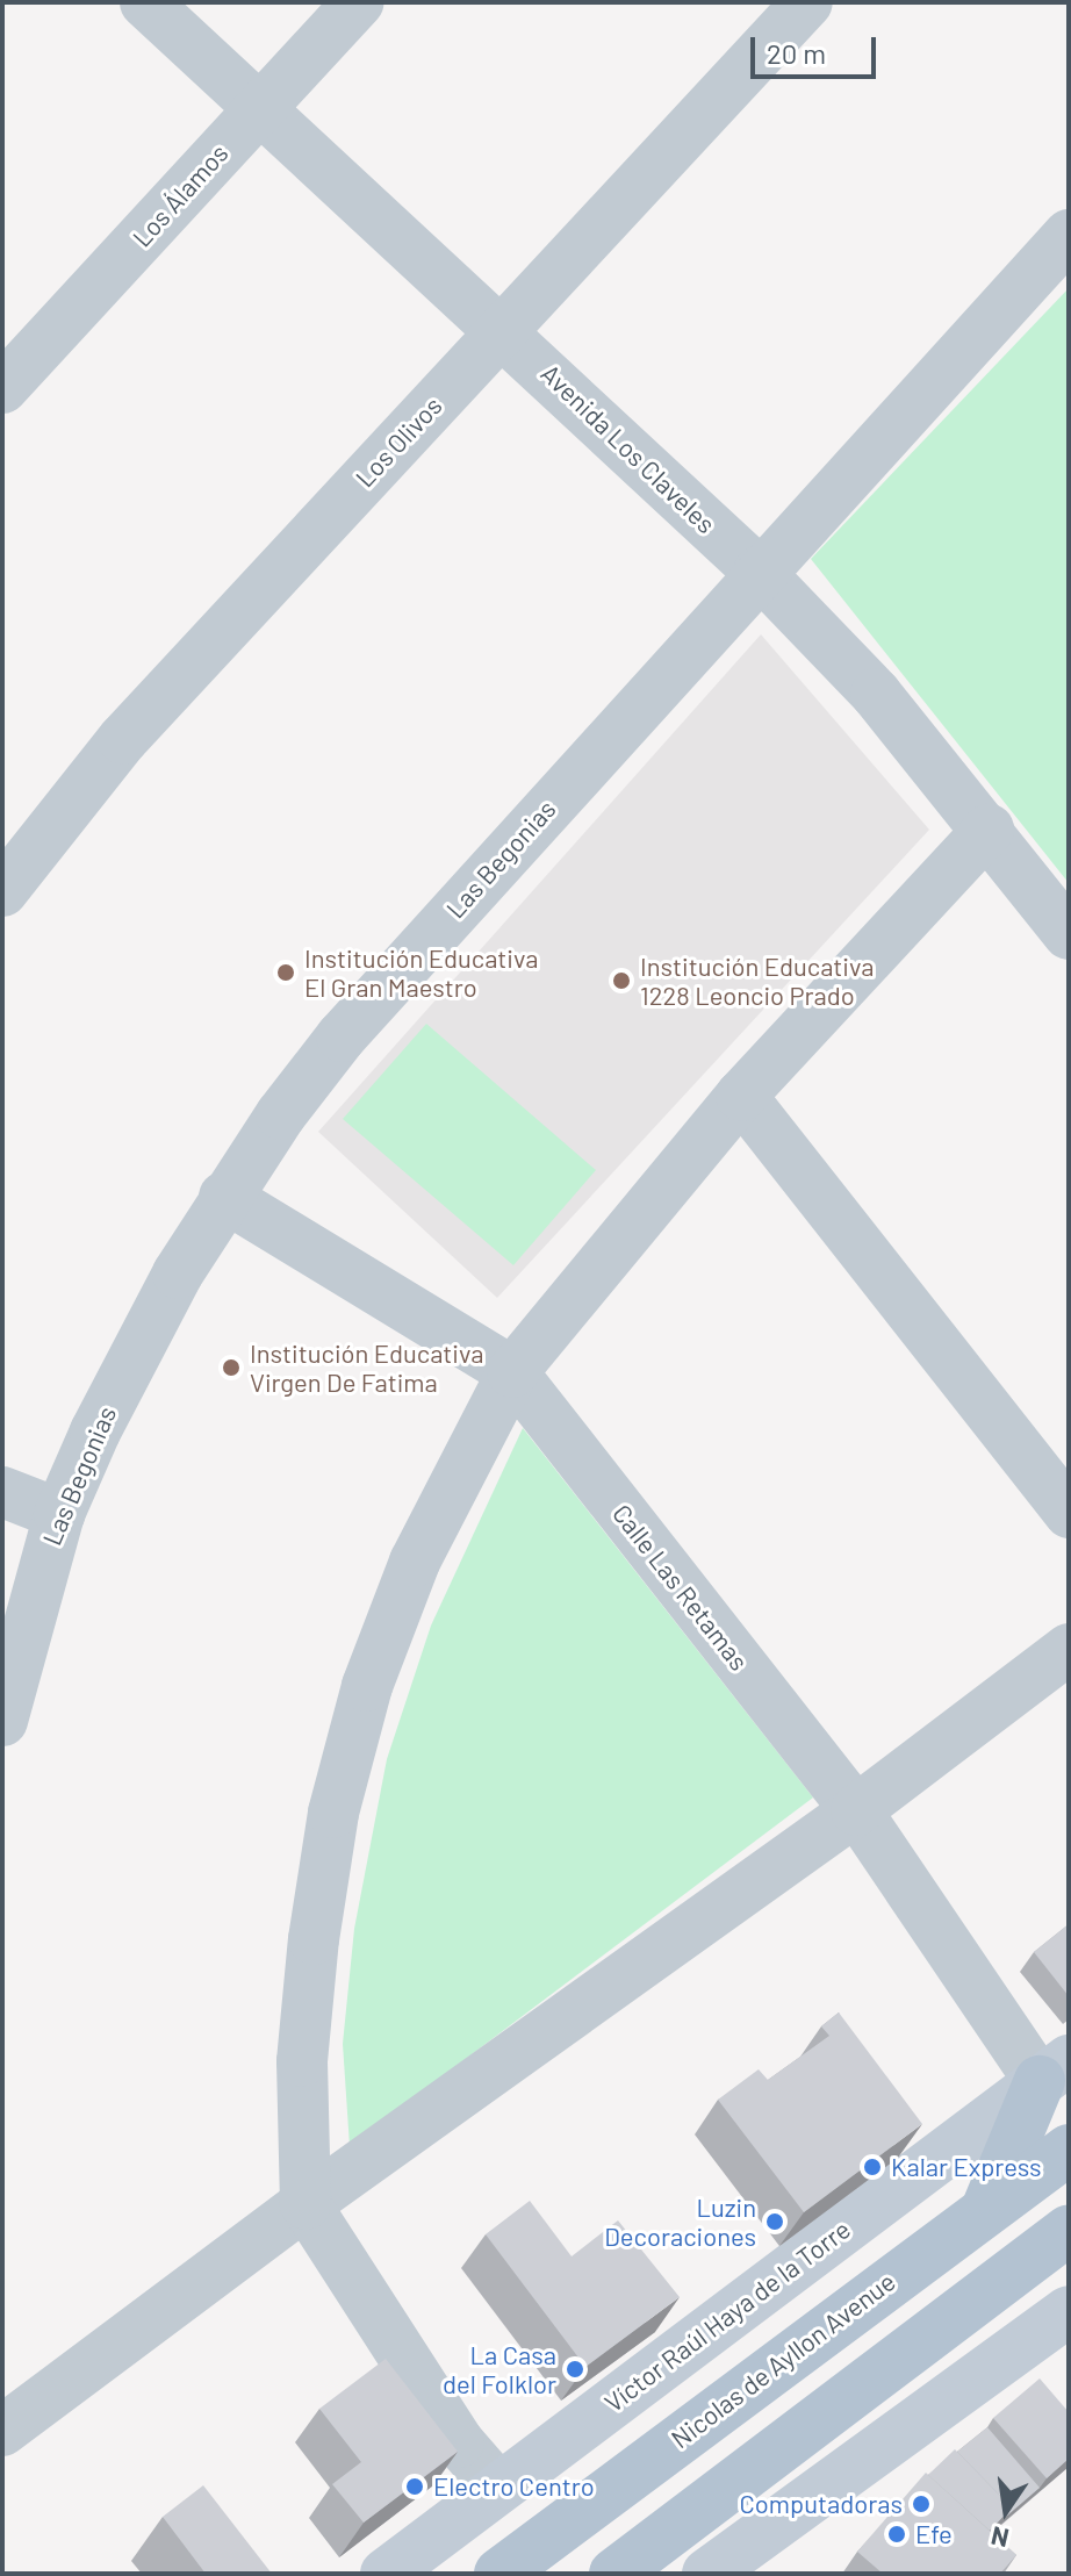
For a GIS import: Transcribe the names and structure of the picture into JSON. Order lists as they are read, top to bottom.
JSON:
{
  "streets": {
    "main road": ["Nicolas de Ayllon Avenue"],
    "street": [
      "Los Álamos",
      "Los Olivos",
      "Avenida Los Claveles",
      "Las Begonias",
      "Calle Las Retamas",
      "Víctor Raúl Haya de la Torre"
    ]
  },
  "crossings": [
    ["Los Álamos", "Avenida Los Claveles"],
    ["Los Olivos", "Avenida Los Claveles"],
    ["Avenida Los Claveles", "Las Begonias"],
    ["Las Begonias", "Calle Las Retamas"],
    ["Calle Las Retamas", "Víctor Raúl Haya de la Torre"]
  ],
  "places": [
    "Institución Educativa El Gran Maestro",
    "Institución Educativa 1228 Leoncio Prado",
    "Institución Educativa Virgen De Fatima",
    "Kalar Express",
    "Luzin Decoraciones",
    "La Casa del Folklor",
    "Electro Centro",
    "Computadoras",
    "Efe"
  ],
  "scale_bar": "20 m",
  "north": "bottom"
}
